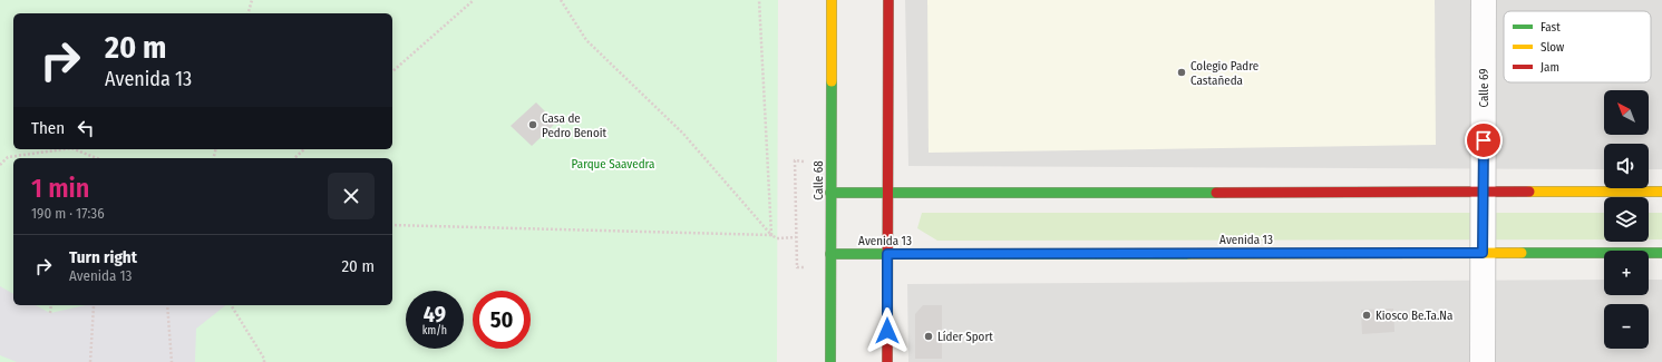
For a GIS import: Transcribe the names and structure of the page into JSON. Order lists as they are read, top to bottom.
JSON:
{
  "streets": {
    "main road": ["Calle 68", "Avenida 13"],
    "street": ["Calle 69"]
  },
  "crossings": [
    ["Calle 69", "Avenida 13"],
    ["Calle 68", "Avenida 13"]
  ],
  "parks": ["Parque Saavedra"],
  "places": [
    "Colegio Padre Castañeda",
    "Casa de Pedro Benoit",
    "Kiosco Be.Ta.Na",
    "Líder Sport"
  ],
  "legend": ["Fast", "Slow", "Jam"],
  "north": "top left",
  "page": {
    "turn": ["20 m", "Avenida 13"],
    "map_buttons": ["+", "−"],
    "then": "Then",
    "heading": ["1 min", "190 m · 17:36"],
    "list": [
      {
        "name": "Turn right",
        "note": "Avenida 13",
        "value": "20 m"
      }
    ],
    "speed": "49 km/h",
    "limit": "50"
  }
}
